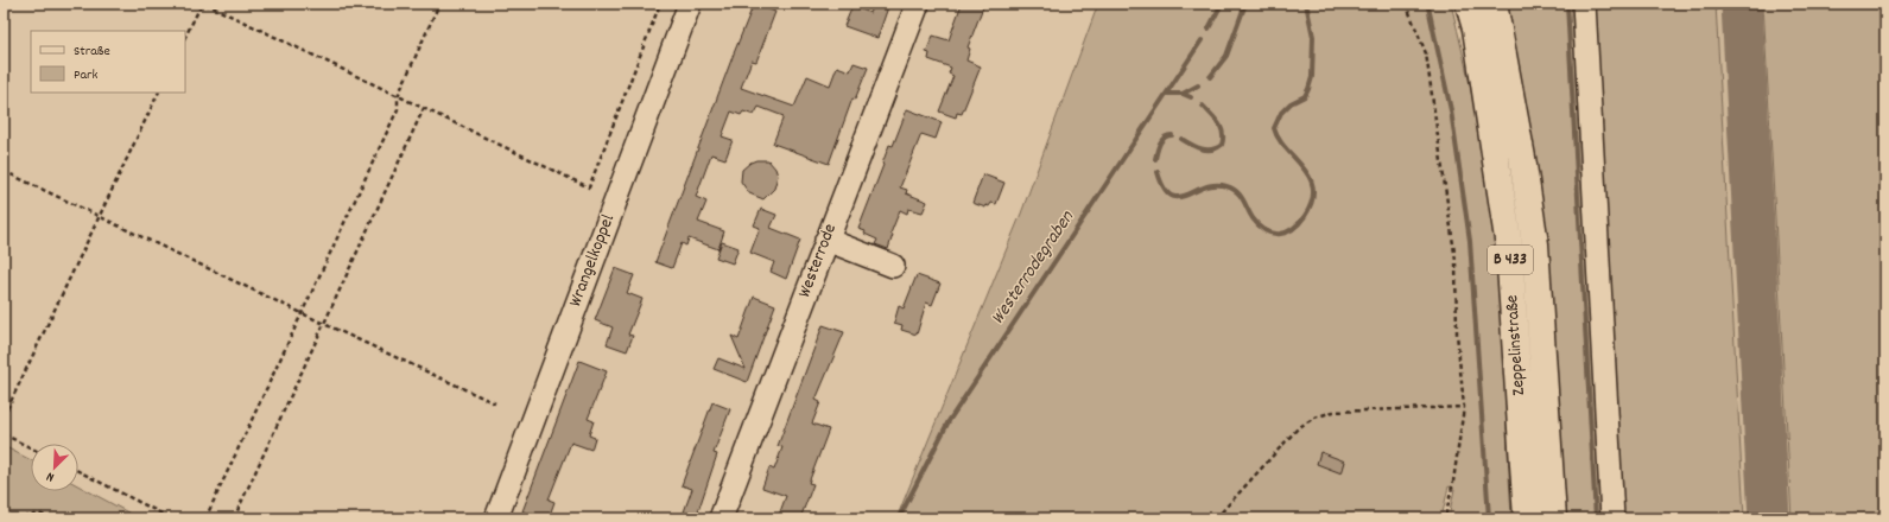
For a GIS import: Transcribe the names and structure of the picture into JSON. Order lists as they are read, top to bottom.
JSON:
{
  "streets": {
    "highway": ["B 433", "Zeppelinstraße"],
    "street": ["Wrangelkoppel", "Westerrode"]
  },
  "water": ["Westerrodegraben"],
  "legend": ["Straße", "Park"],
  "north": "bottom left"
}
